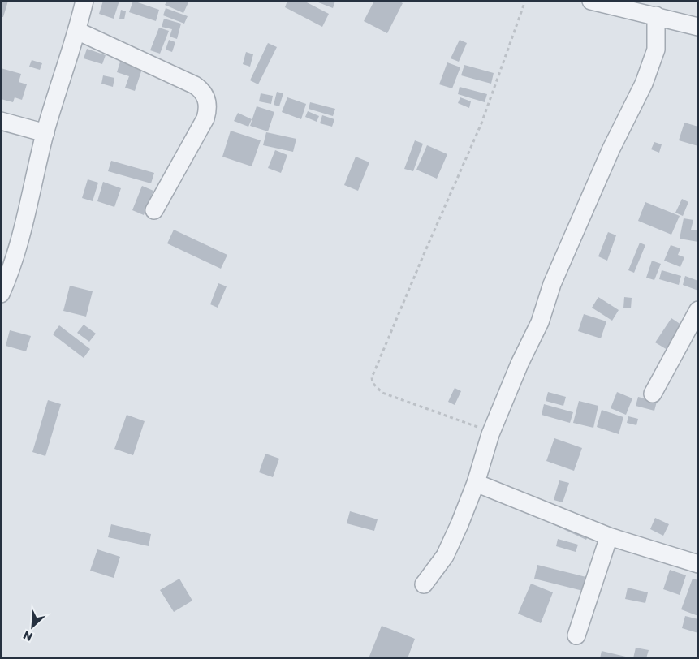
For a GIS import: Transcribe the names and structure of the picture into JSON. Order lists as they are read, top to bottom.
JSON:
{
  "north": "bottom left"
}
